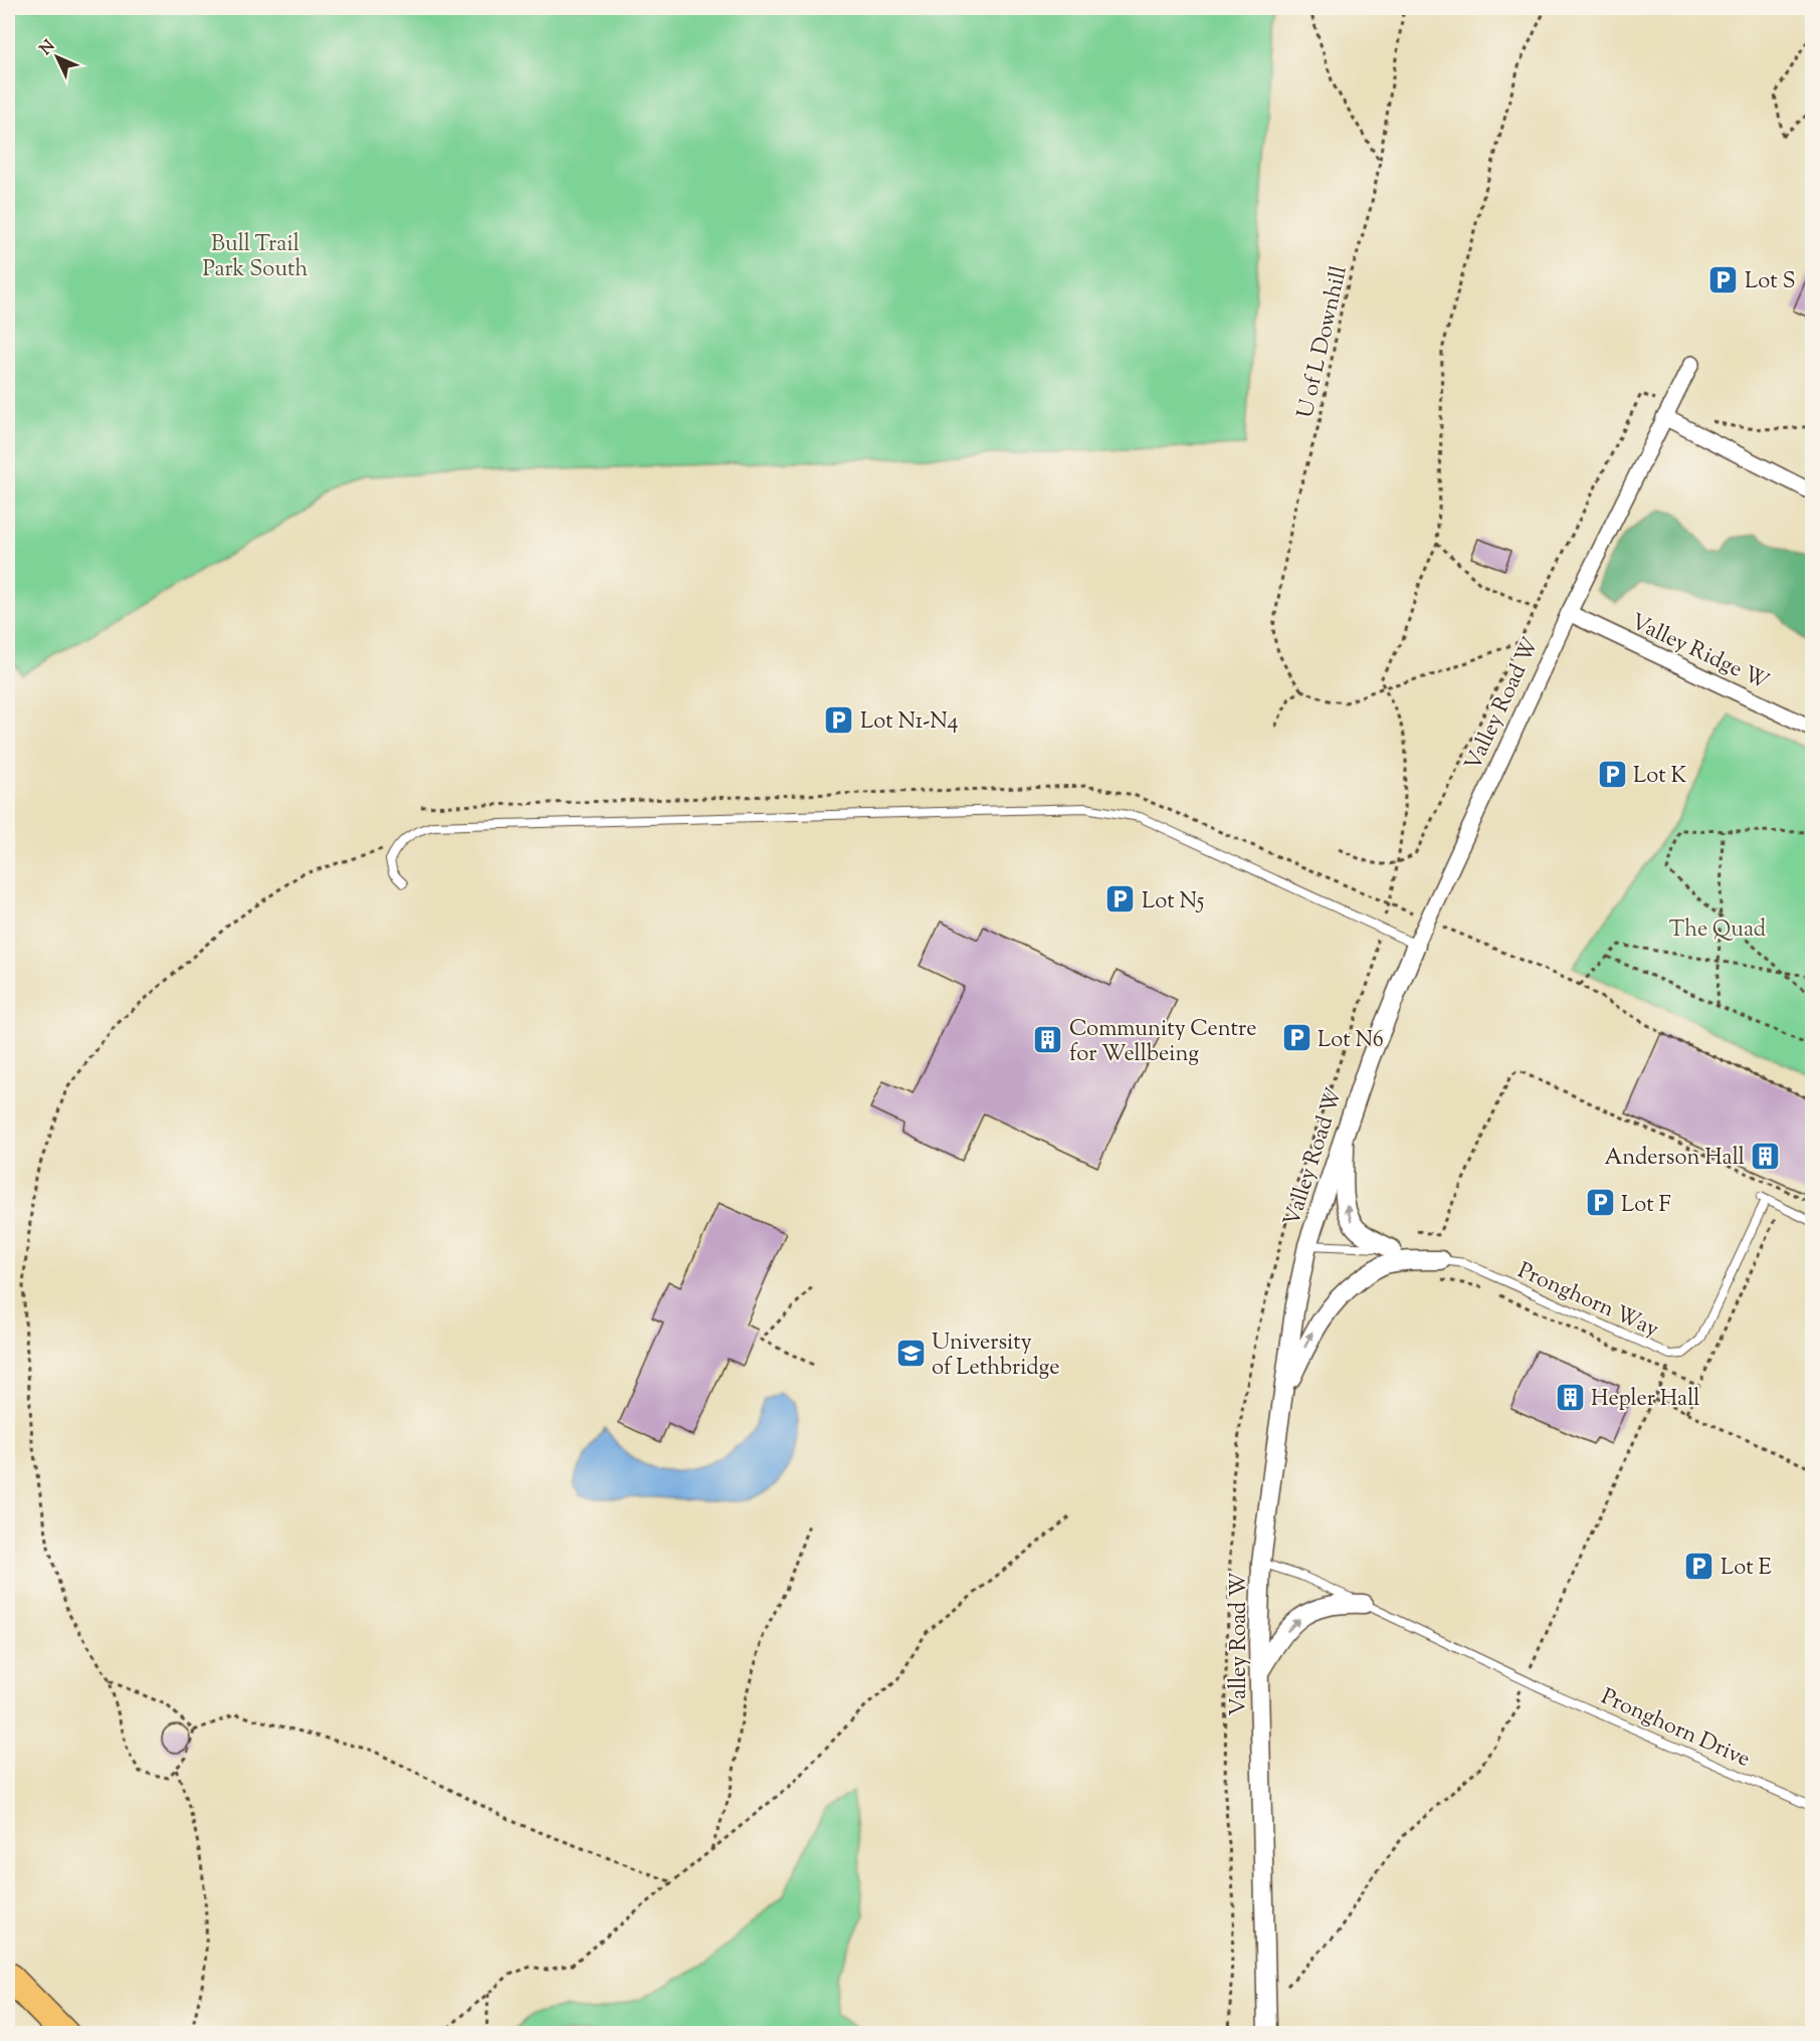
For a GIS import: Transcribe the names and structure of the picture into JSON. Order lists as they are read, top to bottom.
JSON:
{
  "streets": {
    "street": ["Valley Ridge W", "Valley Road W"],
    "lane": ["Pronghorn Way", "Pronghorn Drive"],
    "path": ["U of L Downhill"]
  },
  "crossings": [
    ["Valley Ridge W", "Valley Road W"],
    ["Valley Road W", "Pronghorn Way"],
    ["Valley Road W", "Pronghorn Drive"]
  ],
  "parks": ["Bull Trail Park South", "The Quad"],
  "places": {
    "parking": [
      "Lot S",
      "Lot N1-N4",
      "Lot K",
      "Lot N5",
      "Lot N6",
      "Lot F",
      "Lot E"
    ],
    "building": ["Community Centre for Wellbeing", "Anderson Hall", "Hepler Hall"],
    "school or university": ["University of Lethbridge"]
  },
  "north": "top left"
}
